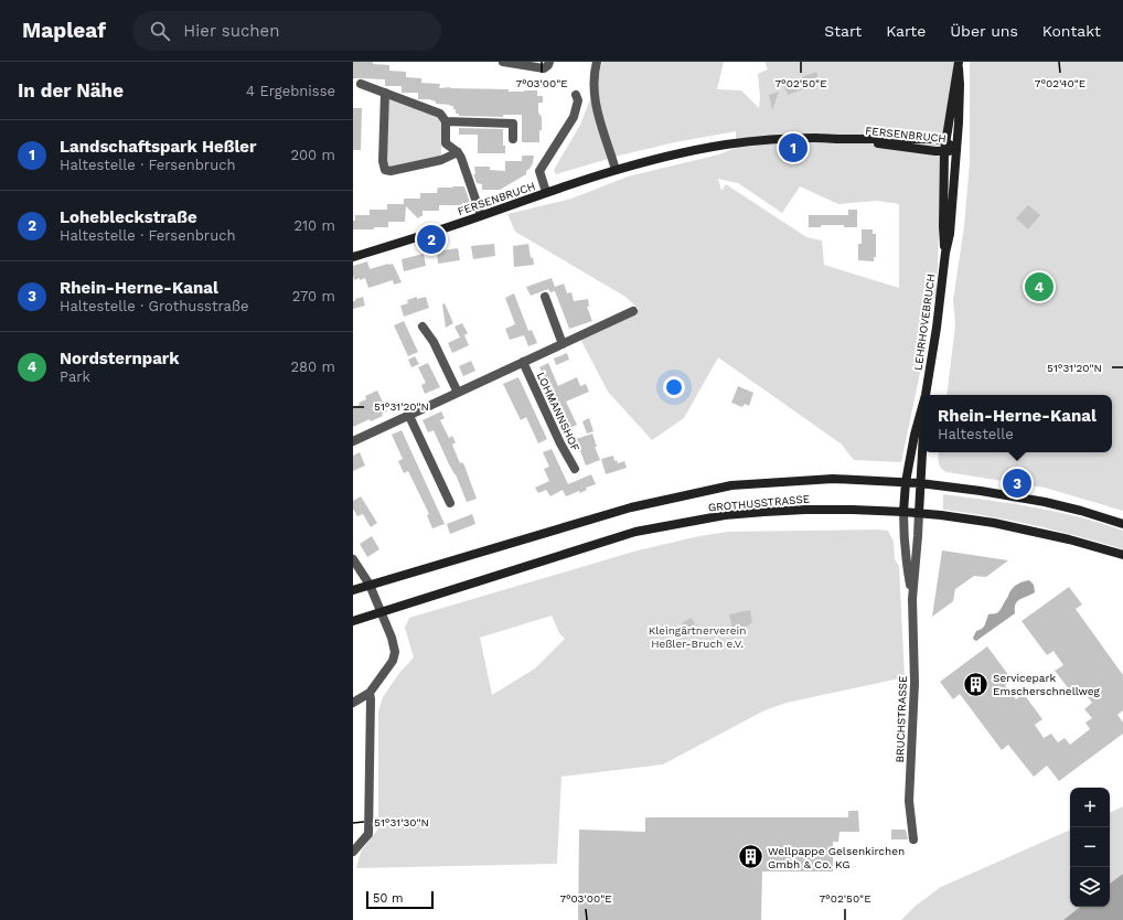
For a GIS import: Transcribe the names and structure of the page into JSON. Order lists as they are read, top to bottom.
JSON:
{
  "streets": {
    "main road": ["FERSENBRUCH", "LEHRHOVEBRUCH", "GROTHUSSTRASSE"],
    "street": ["LOHMANNSHOF", "BRUCHSTRASSE"]
  },
  "crossings": [
    ["FERSENBRUCH", "LEHRHOVEBRUCH"],
    ["LEHRHOVEBRUCH", "GROTHUSSTRASSE"],
    ["LEHRHOVEBRUCH", "BRUCHSTRASSE"],
    ["GROTHUSSTRASSE", "BRUCHSTRASSE"]
  ],
  "parks": ["Kleingärtnerverein Heßler-Bruch e.V."],
  "places": {
    "building": ["Servicepark Emscherschnellweg", "Wellpappe Gelsenkirchen Gmbh & Co. KG"]
  },
  "scale_bar": "50 m",
  "page": {
    "header": "Mapleaf",
    "search": "Hier suchen",
    "nav": [
      "Start",
      "Karte",
      "Über uns",
      "Kontakt"
    ],
    "heading": ["In der Nähe", "4 Ergebnisse"],
    "list": [
      {
        "mark": "1",
        "name": "Landschaftspark Heßler",
        "note": "Haltestelle · Fersenbruch",
        "value": "200 m"
      },
      {
        "mark": "2",
        "name": "Lohebleckstraße",
        "note": "Haltestelle · Fersenbruch",
        "value": "210 m"
      },
      {
        "mark": "3",
        "name": "Rhein-Herne-Kanal",
        "note": "Haltestelle · Grothusstraße",
        "value": "270 m"
      },
      {
        "mark": "4",
        "name": "Nordsternpark",
        "note": "Park",
        "value": "280 m"
      }
    ],
    "pins": [
      "1",
      "2",
      "4",
      "3"
    ],
    "popup": ["Rhein-Herne-Kanal", "Haltestelle"],
    "map_buttons": ["+", "−"],
    "scale": "50 m"
  },
  "coordinates": [
    "7°03'00\"E",
    "7°02'50\"E",
    "7°02'40\"E",
    "51°31'20\"N",
    "51°31'30\"N"
  ]
}
